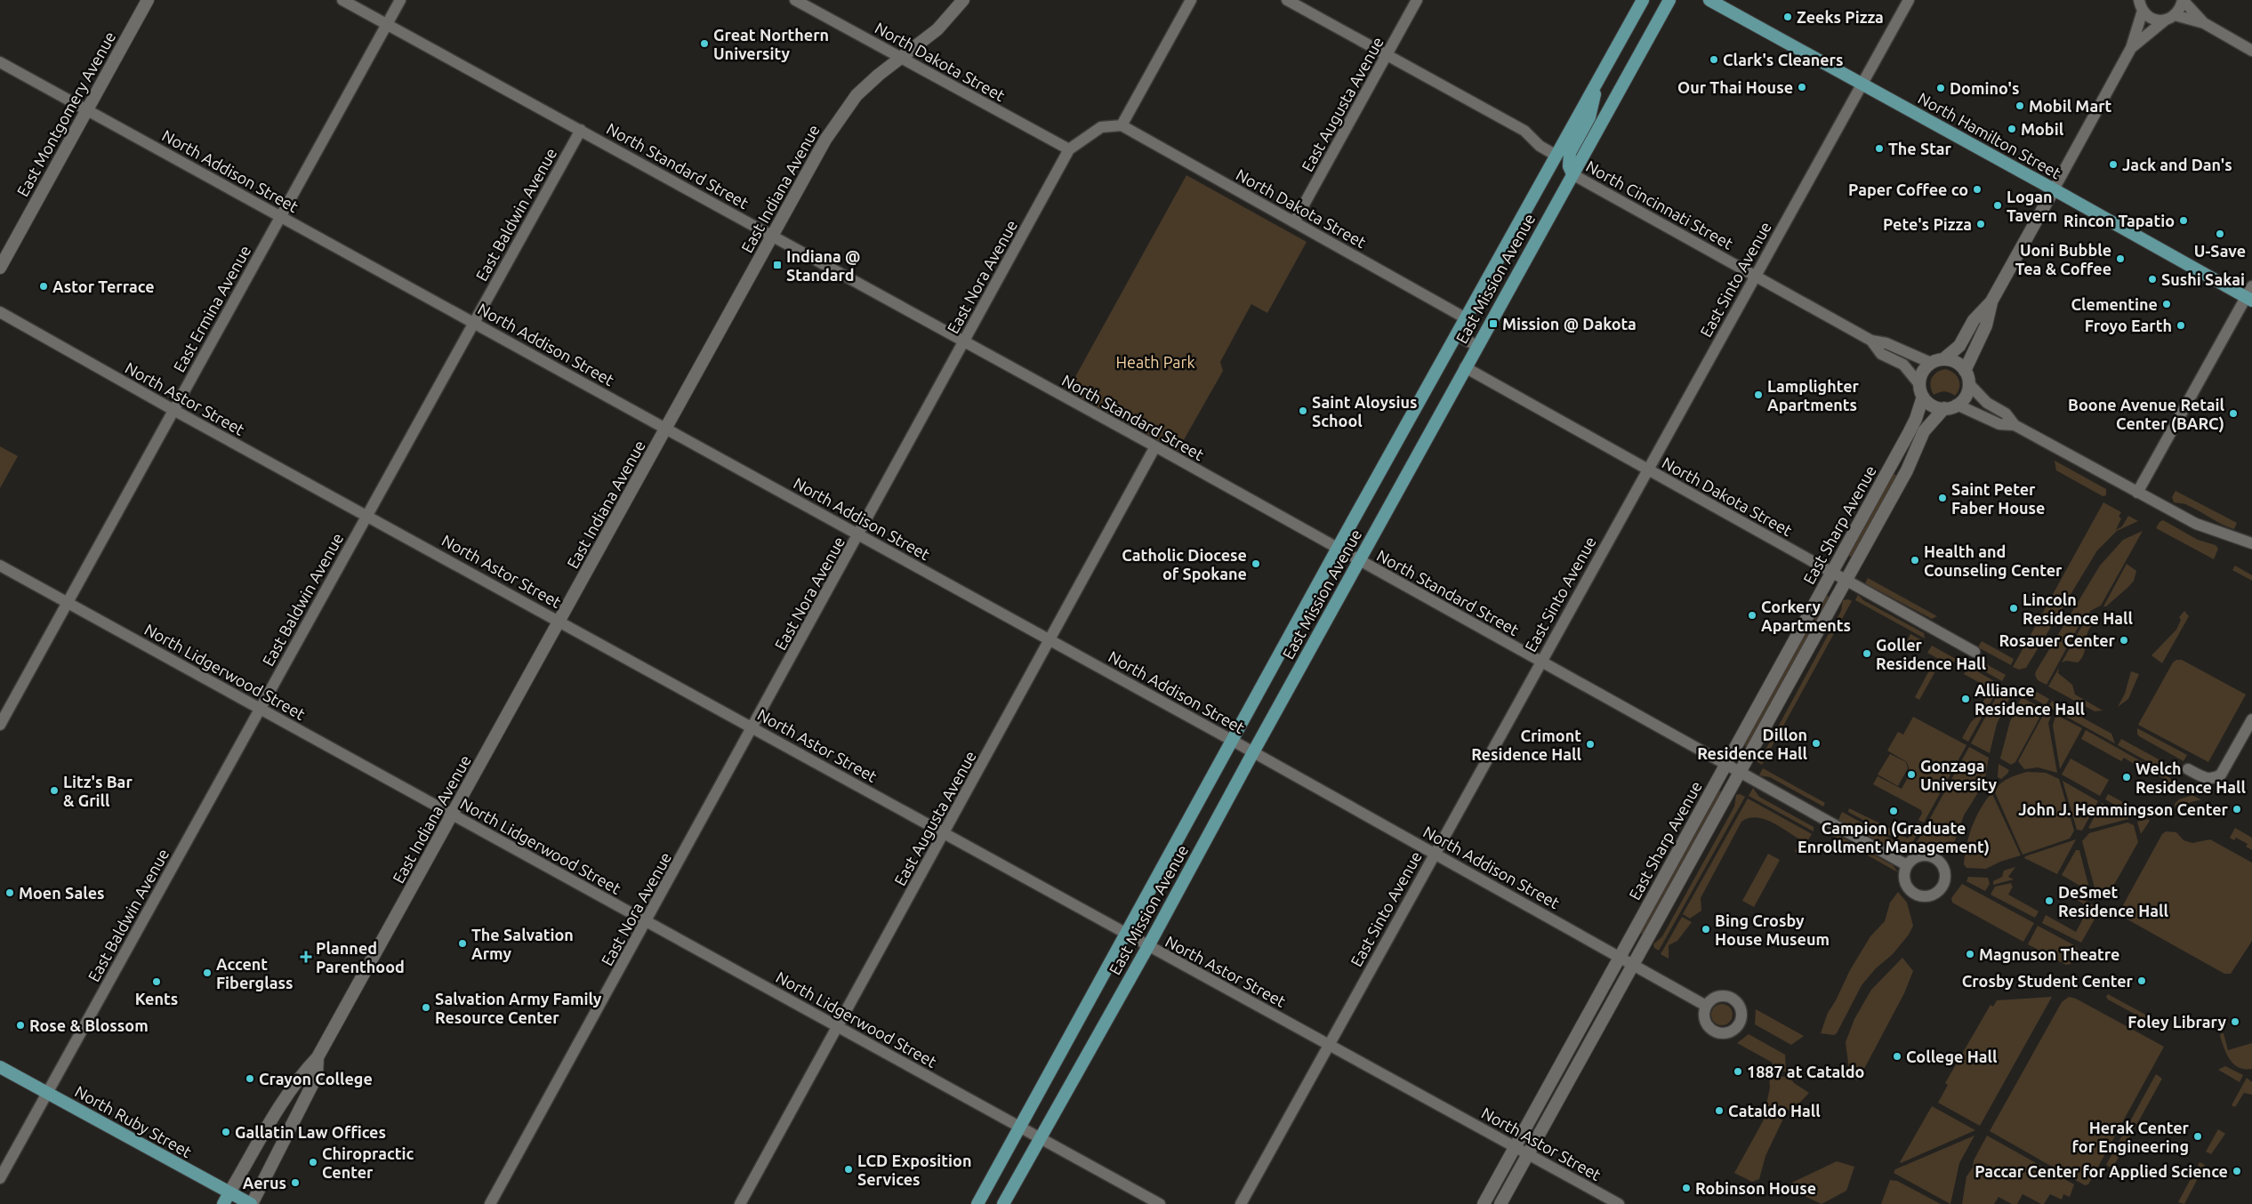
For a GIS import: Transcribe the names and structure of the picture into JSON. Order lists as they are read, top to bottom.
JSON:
{
  "streets": {
    "main road": ["North Hamilton Street", "East Mission Avenue", "North Ruby Street"],
    "street": [
      "North Dakota Street",
      "East Augusta Avenue",
      "East Montgomery Avenue",
      "North Standard Street",
      "North Addison Street",
      "East Indiana Avenue",
      "North Cincinnati Street",
      "East Baldwin Avenue",
      "East Nora Avenue",
      "East Sinto Avenue",
      "East Ermina Avenue",
      "North Astor Street",
      "East Sharp Avenue",
      "North Lidgerwood Street"
    ]
  },
  "crossings": [
    ["North Dakota Street", "East Augusta Avenue"],
    ["North Dakota Street", "East Indiana Avenue"],
    ["North Dakota Street", "East Nora Avenue"],
    ["North Dakota Street", "East Mission Avenue"],
    ["North Dakota Street", "East Sinto Avenue"],
    ["North Dakota Street", "East Sharp Avenue"],
    ["East Augusta Avenue", "North Standard Street"],
    ["East Augusta Avenue", "North Addison Street"],
    ["East Augusta Avenue", "North Astor Street"],
    ["East Augusta Avenue", "North Lidgerwood Street"],
    ["East Montgomery Avenue", "North Addison Street"],
    ["North Hamilton Street", "East Sinto Avenue"],
    ["North Standard Street", "East Indiana Avenue"],
    ["North Standard Street", "East Baldwin Avenue"],
    ["North Standard Street", "East Nora Avenue"],
    ["North Standard Street", "East Mission Avenue"],
    ["North Standard Street", "East Sinto Avenue"],
    ["North Standard Street", "East Ermina Avenue"],
    ["North Standard Street", "East Sharp Avenue"],
    ["North Addison Street", "East Indiana Avenue"],
    ["North Addison Street", "East Baldwin Avenue"],
    ["North Addison Street", "East Nora Avenue"],
    ["North Addison Street", "East Mission Avenue"],
    ["North Addison Street", "East Sinto Avenue"],
    ["North Addison Street", "East Ermina Avenue"],
    ["North Addison Street", "East Sharp Avenue"],
    ["East Indiana Avenue", "North Astor Street"],
    ["East Indiana Avenue", "North Lidgerwood Street"],
    ["East Indiana Avenue", "North Ruby Street"],
    ["North Cincinnati Street", "East Mission Avenue"],
    ["North Cincinnati Street", "East Sinto Avenue"],
    ["North Cincinnati Street", "East Sharp Avenue"],
    ["East Baldwin Avenue", "North Astor Street"],
    ["East Baldwin Avenue", "North Lidgerwood Street"],
    ["East Baldwin Avenue", "North Ruby Street"],
    ["East Nora Avenue", "North Astor Street"],
    ["East Nora Avenue", "North Lidgerwood Street"],
    ["East Mission Avenue", "North Astor Street"],
    ["East Mission Avenue", "North Lidgerwood Street"],
    ["East Sinto Avenue", "North Astor Street"],
    ["East Ermina Avenue", "North Astor Street"],
    ["East Ermina Avenue", "North Lidgerwood Street"],
    ["North Astor Street", "East Sharp Avenue"]
  ],
  "parks": ["Heath Park"],
  "places": {
    "other": [
      "Zeeks Pizza",
      "Great Northern University",
      "Clark's Cleaners",
      "Our Thai House",
      "Domino's",
      "Mobil Mart",
      "Mobil",
      "The Star",
      "Jack and Dan's",
      "Paper Coffee co",
      "Logan Tavern",
      "Rincon Tapatio",
      "Pete's Pizza",
      "U-Save",
      "Uoni Bubble Tea & Coffee",
      "Sushi Sakai",
      "Astor Terrace",
      "Clementine",
      "Froyo Earth",
      "Lamplighter Apartments",
      "Saint Aloysius School",
      "Boone Avenue Retail Center (BARC)",
      "Saint Peter Faber House",
      "Health and Counseling Center",
      "Catholic Diocese of Spokane",
      "Lincoln Residence Hall",
      "Corkery Apartments",
      "Rosauer Center",
      "Goller Residence Hall",
      "Alliance Residence Hall",
      "Dillon Residence Hall",
      "Crimont Residence Hall",
      "Gonzaga University",
      "Welch Residence Hall",
      "Litz's Bar & Grill",
      "John J. Hemmingson Center",
      "Campion (Graduate Enrollment Management)",
      "Moen Sales",
      "DeSmet Residence Hall",
      "Bing Crosby House Museum",
      "The Salvation Army",
      "Magnuson Theatre",
      "Accent Fiberglass",
      "Crosby Student Center",
      "Kents",
      "Salvation Army Family Resource Center",
      "Foley Library",
      "Rose & Blossom",
      "College Hall",
      "1887 at Cataldo",
      "Crayon College",
      "Cataldo Hall",
      "Gallatin Law Offices",
      "Herak Center for Engineering",
      "Chiropractic Center",
      "LCD Exposition Services",
      "Paccar Center for Applied Science",
      "Aerus",
      "Robinson House"
    ],
    "transit": ["Indiana @ Standard", "Mission @ Dakota"],
    "health": ["Planned Parenthood"]
  }
}
